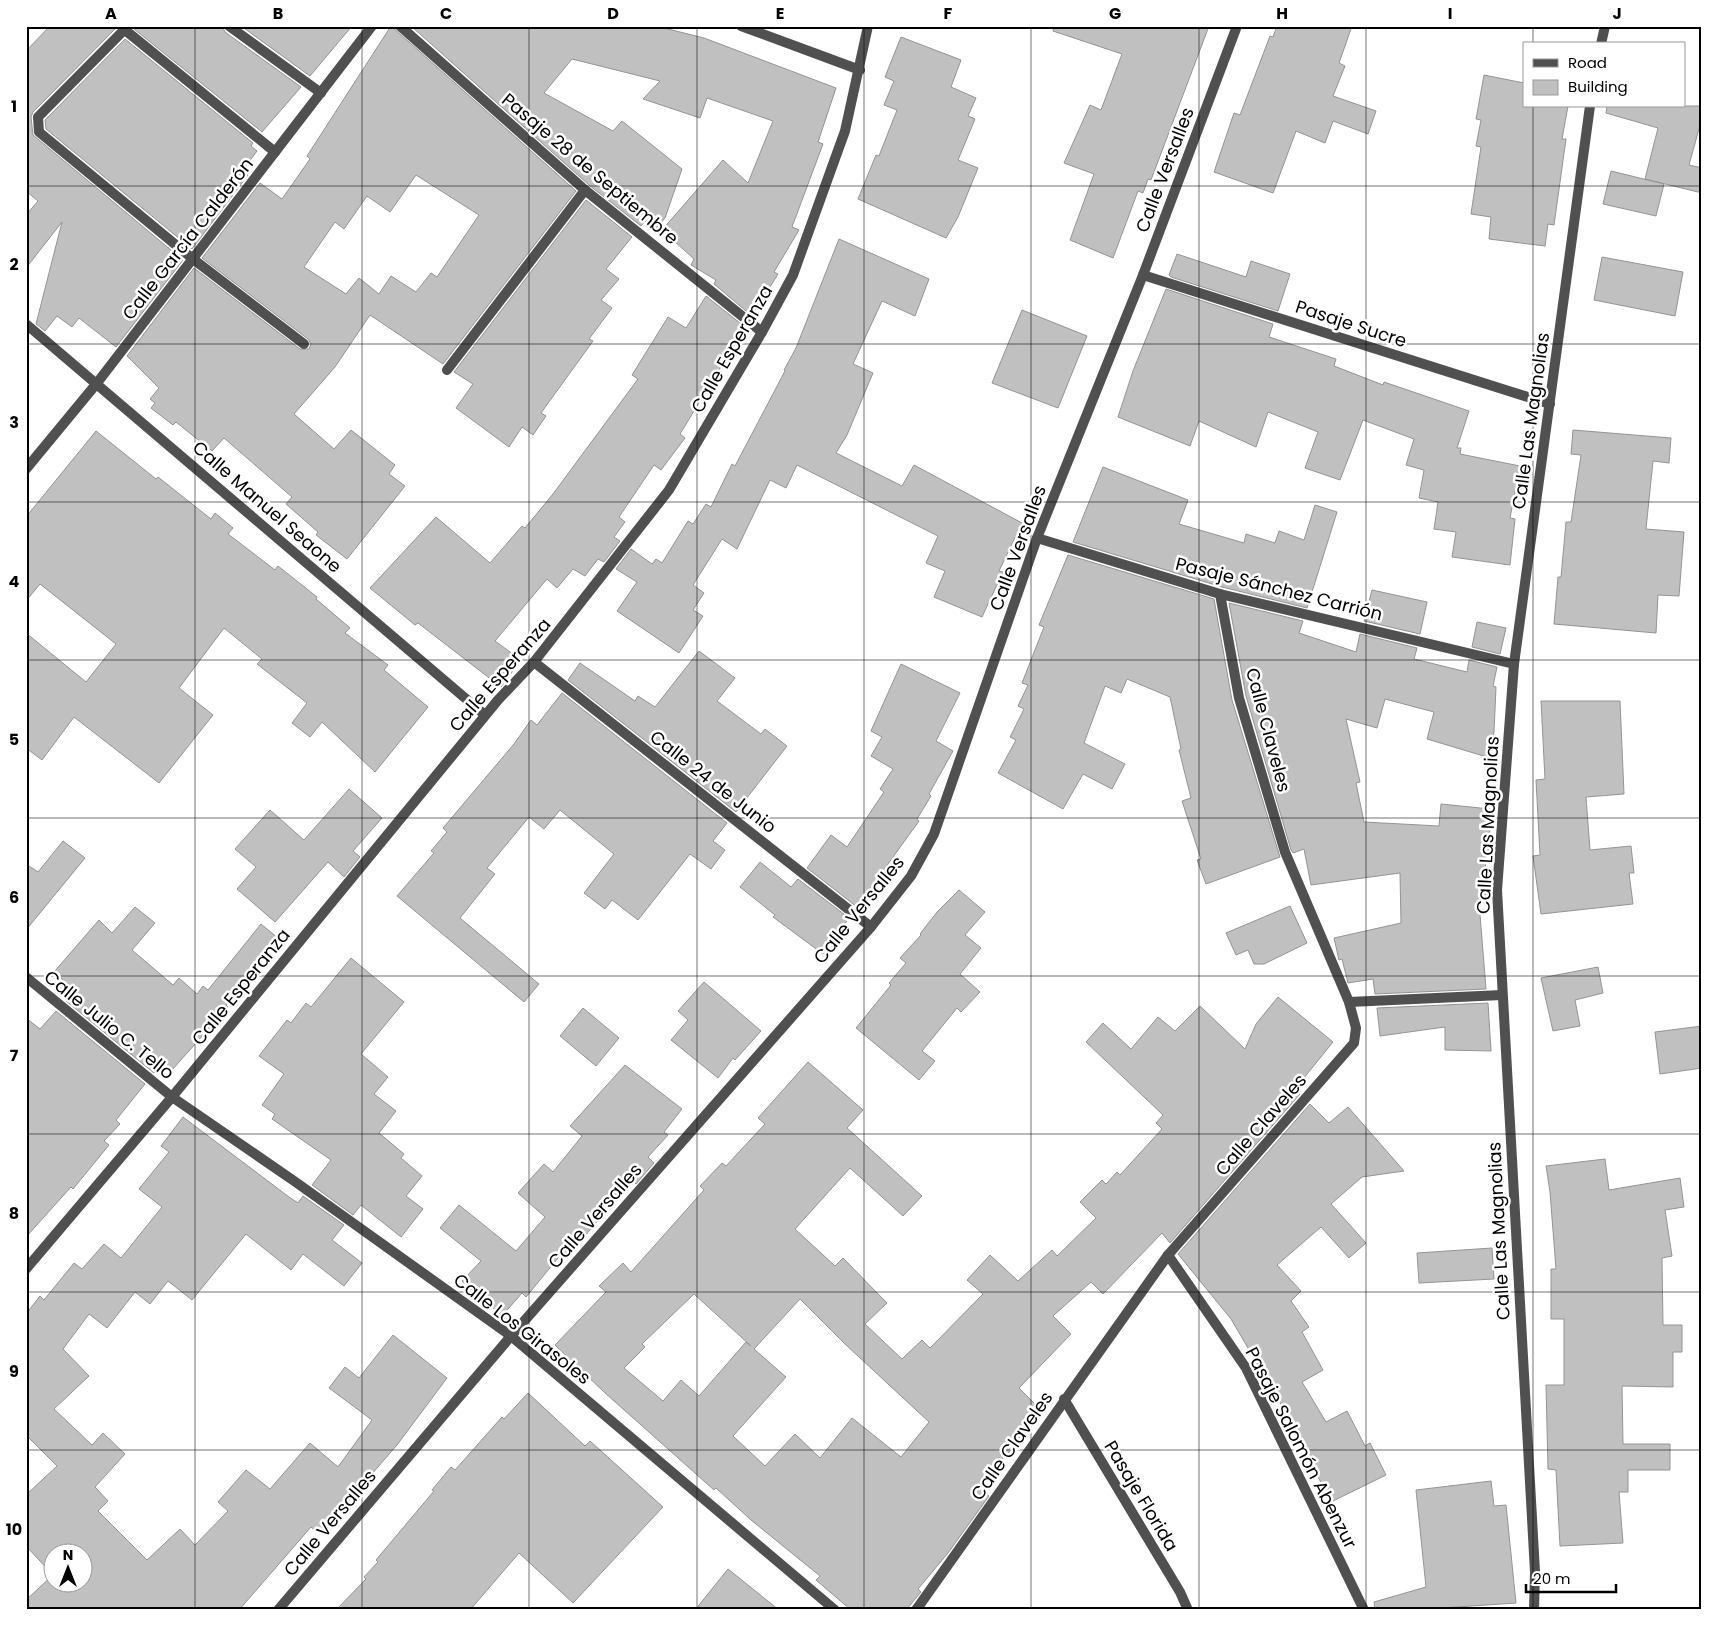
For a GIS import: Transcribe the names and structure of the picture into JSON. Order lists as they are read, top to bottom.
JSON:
{
  "streets": {
    "street": [
      "Pasaje 28 de Septiembre",
      "Calle Versalles",
      "Calle García Calderón",
      "Pasaje Sucre",
      "Calle Esperanza",
      "Calle Las Magnolias",
      "Calle Manuel Seaone",
      "Pasaje Sánchez Carrión",
      "Calle Claveles",
      "Calle 24 de Junio",
      "Calle Julio C. Tello",
      "Calle Los Girasoles",
      "Pasaje Salomón Abenzur",
      "Pasaje Florida"
    ]
  },
  "crossings": [
    ["Pasaje 28 de Septiembre", "Calle Esperanza"],
    ["Calle Versalles", "Pasaje Sucre"],
    ["Calle Versalles", "Pasaje Sánchez Carrión"],
    ["Calle Versalles", "Calle 24 de Junio"],
    ["Calle Versalles", "Calle Los Girasoles"],
    ["Calle García Calderón", "Calle Manuel Seaone"],
    ["Pasaje Sucre", "Calle Las Magnolias"],
    ["Calle Esperanza", "Calle Manuel Seaone"],
    ["Calle Esperanza", "Calle 24 de Junio"],
    ["Calle Esperanza", "Calle Julio C. Tello"],
    ["Calle Esperanza", "Calle Los Girasoles"],
    ["Calle Las Magnolias", "Pasaje Sánchez Carrión"],
    ["Pasaje Sánchez Carrión", "Calle Claveles"],
    ["Calle Claveles", "Pasaje Salomón Abenzur"],
    ["Calle Claveles", "Pasaje Florida"],
    ["Calle Julio C. Tello", "Calle Los Girasoles"]
  ],
  "legend": ["Road", "Building"],
  "scale_bar": "20 m",
  "north": "top",
  "grid": {
    "columns": [
      "A",
      "B",
      "C",
      "D",
      "E",
      "F",
      "G",
      "H",
      "I",
      "J"
    ],
    "rows": [
      "1",
      "2",
      "3",
      "4",
      "5",
      "6",
      "7",
      "8",
      "9",
      "10"
    ]
  }
}
